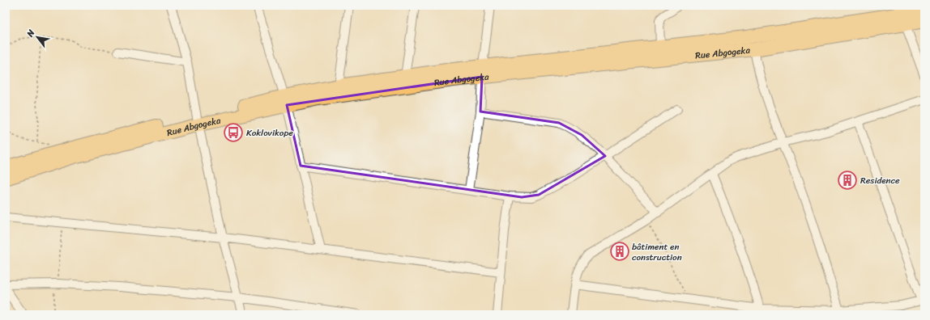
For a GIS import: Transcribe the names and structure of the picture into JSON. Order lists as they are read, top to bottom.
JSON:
{
  "streets": {
    "main road": ["Rue Abgogeka"]
  },
  "places": {
    "bus stop": ["Koklovikope"],
    "building": ["Residence", "bâtiment en construction"]
  },
  "north": "top left"
}
